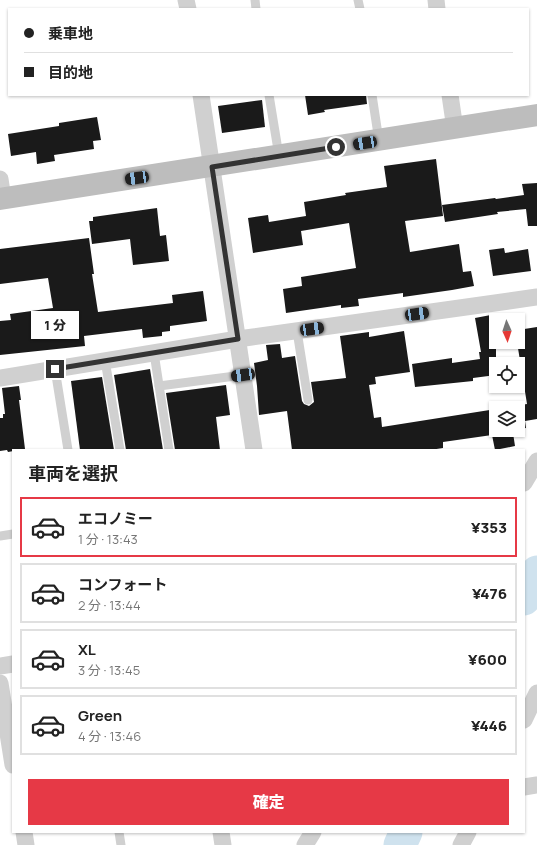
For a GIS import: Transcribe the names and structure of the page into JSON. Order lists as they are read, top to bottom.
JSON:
{
  "north": "bottom",
  "page": {
    "banner": ["乗車地", "目的地"],
    "bubble": "1 分",
    "heading": "車両を選択",
    "list": [
      {
        "name": "エコノミー",
        "note": "1 分 · 13:43",
        "value": "¥353"
      },
      {
        "name": "コンフォート",
        "note": "2 分 · 13:44",
        "value": "¥476"
      },
      {
        "name": "XL",
        "note": "3 分 · 13:45",
        "value": "¥600"
      },
      {
        "name": "Green",
        "note": "4 分 · 13:46",
        "value": "¥446"
      }
    ],
    "buttons": "確定"
  }
}
